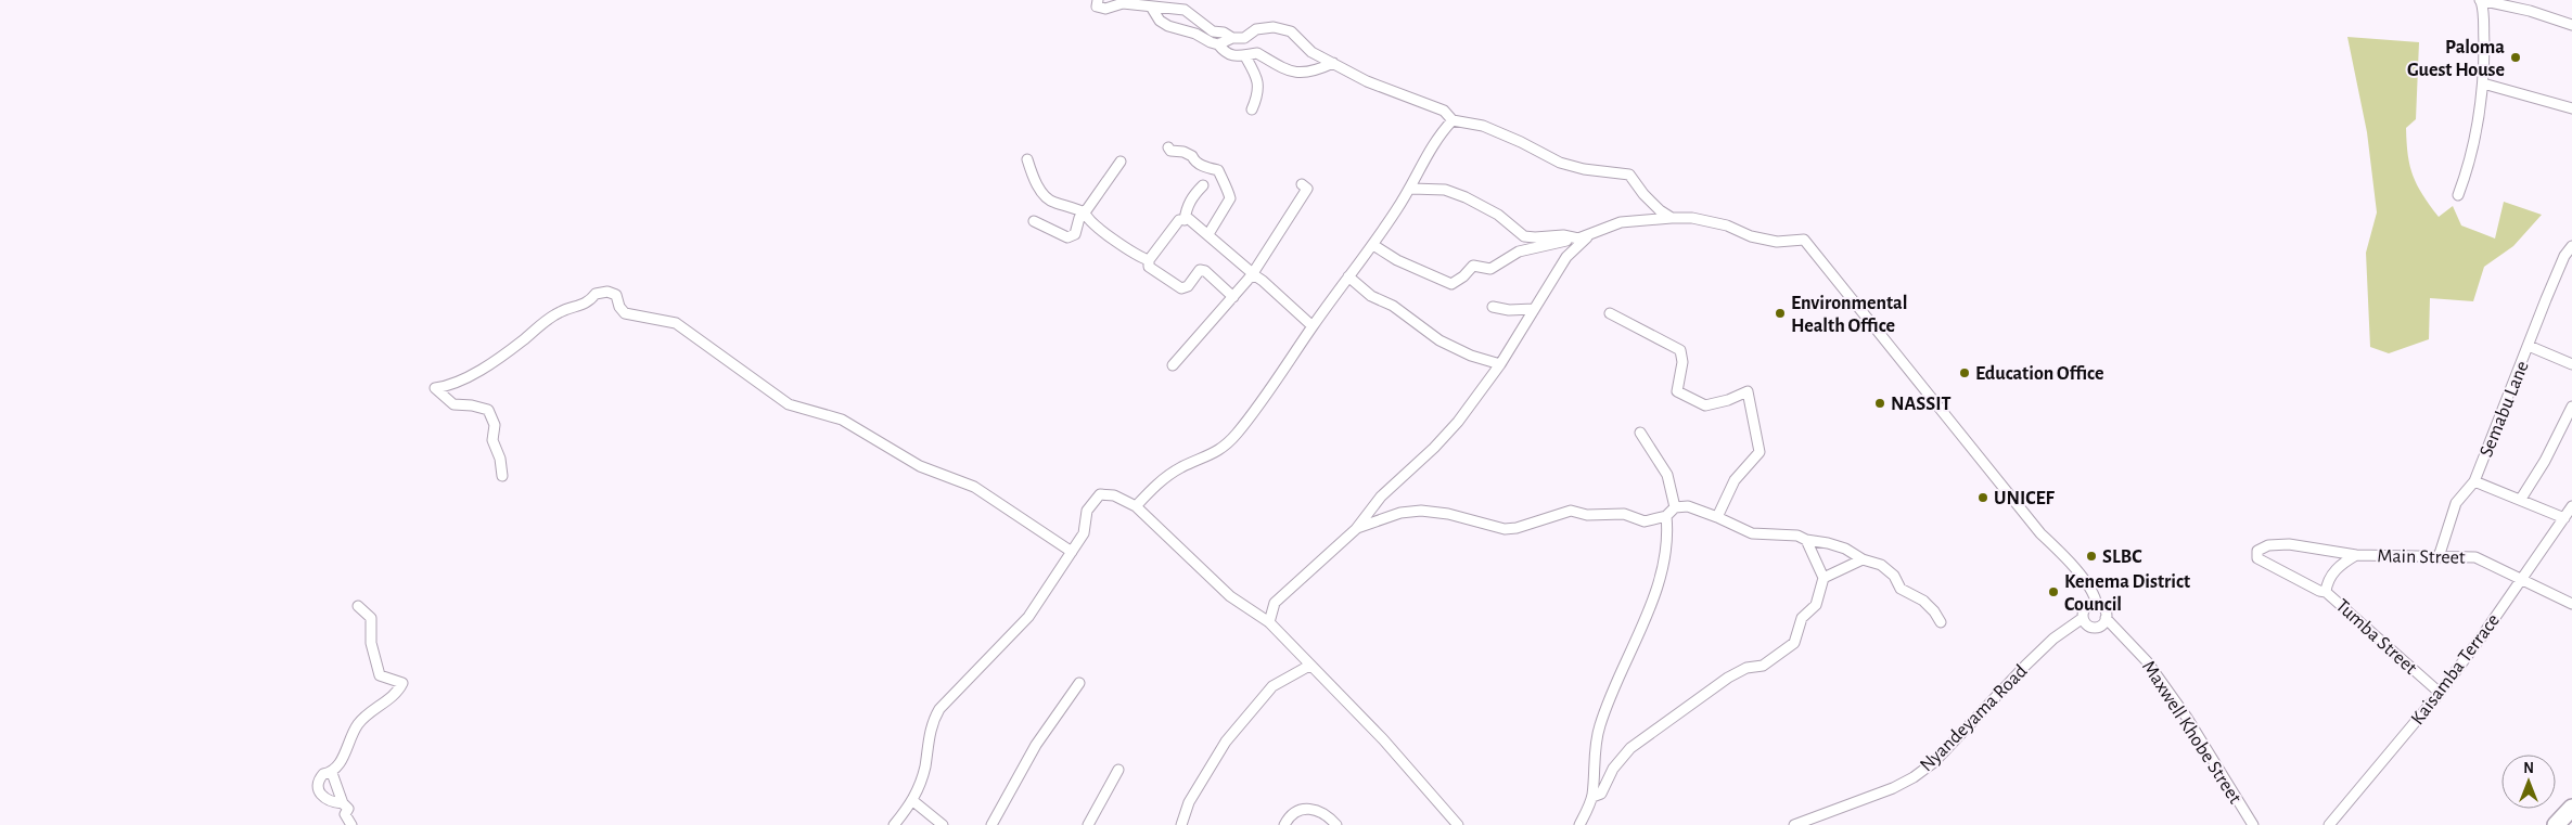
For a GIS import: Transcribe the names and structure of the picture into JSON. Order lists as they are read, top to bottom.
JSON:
{
  "streets": {
    "street": [
      "Semabu Lane",
      "Main Street",
      "Tumba Street",
      "Kaisamba Terrace",
      "Nyandeyama Road",
      "Maxwell Khobe Street"
    ]
  },
  "crossings": [
    ["Semabu Lane", "Kaisamba Terrace"],
    ["Main Street", "Tumba Street"],
    ["Main Street", "Kaisamba Terrace"],
    ["Tumba Street", "Kaisamba Terrace"],
    ["Nyandeyama Road", "Maxwell Khobe Street"]
  ],
  "places": [
    "Paloma Guest House",
    "Environmental Health Office",
    "Education Office",
    "NASSIT",
    "UNICEF",
    "SLBC",
    "Kenema District Council"
  ],
  "north": "top"
}
